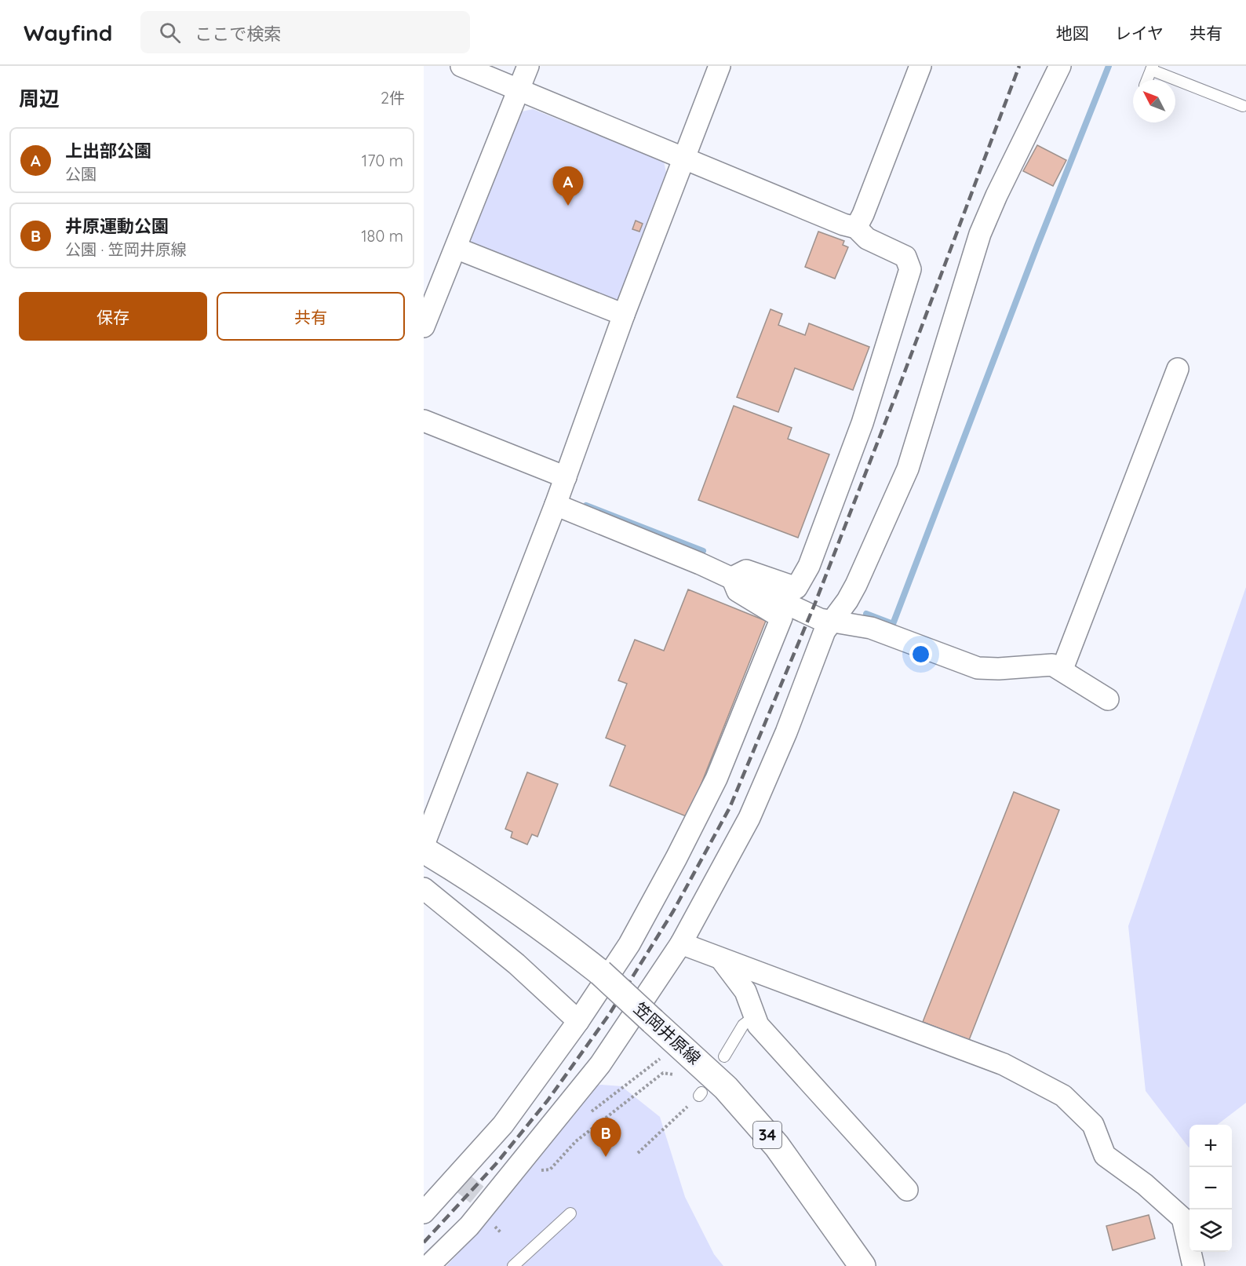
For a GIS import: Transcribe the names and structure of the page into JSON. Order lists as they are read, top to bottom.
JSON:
{
  "streets": {
    "main road": ["笠岡井原線", "34"]
  },
  "north": "top left",
  "page": {
    "header": "Wayfind",
    "search": "ここで検索",
    "nav": ["地図", "レイヤ", "共有"],
    "heading": ["周辺", "2件"],
    "list": [
      {
        "mark": "A",
        "name": "上出部公園",
        "note": "公園",
        "value": "170 m"
      },
      {
        "mark": "B",
        "name": "井原運動公園",
        "note": "公園 · 笠岡井原線",
        "value": "180 m"
      }
    ],
    "pins": ["A", "B"],
    "buttons": ["保存", "共有"],
    "map_buttons": ["+", "−"]
  }
}
